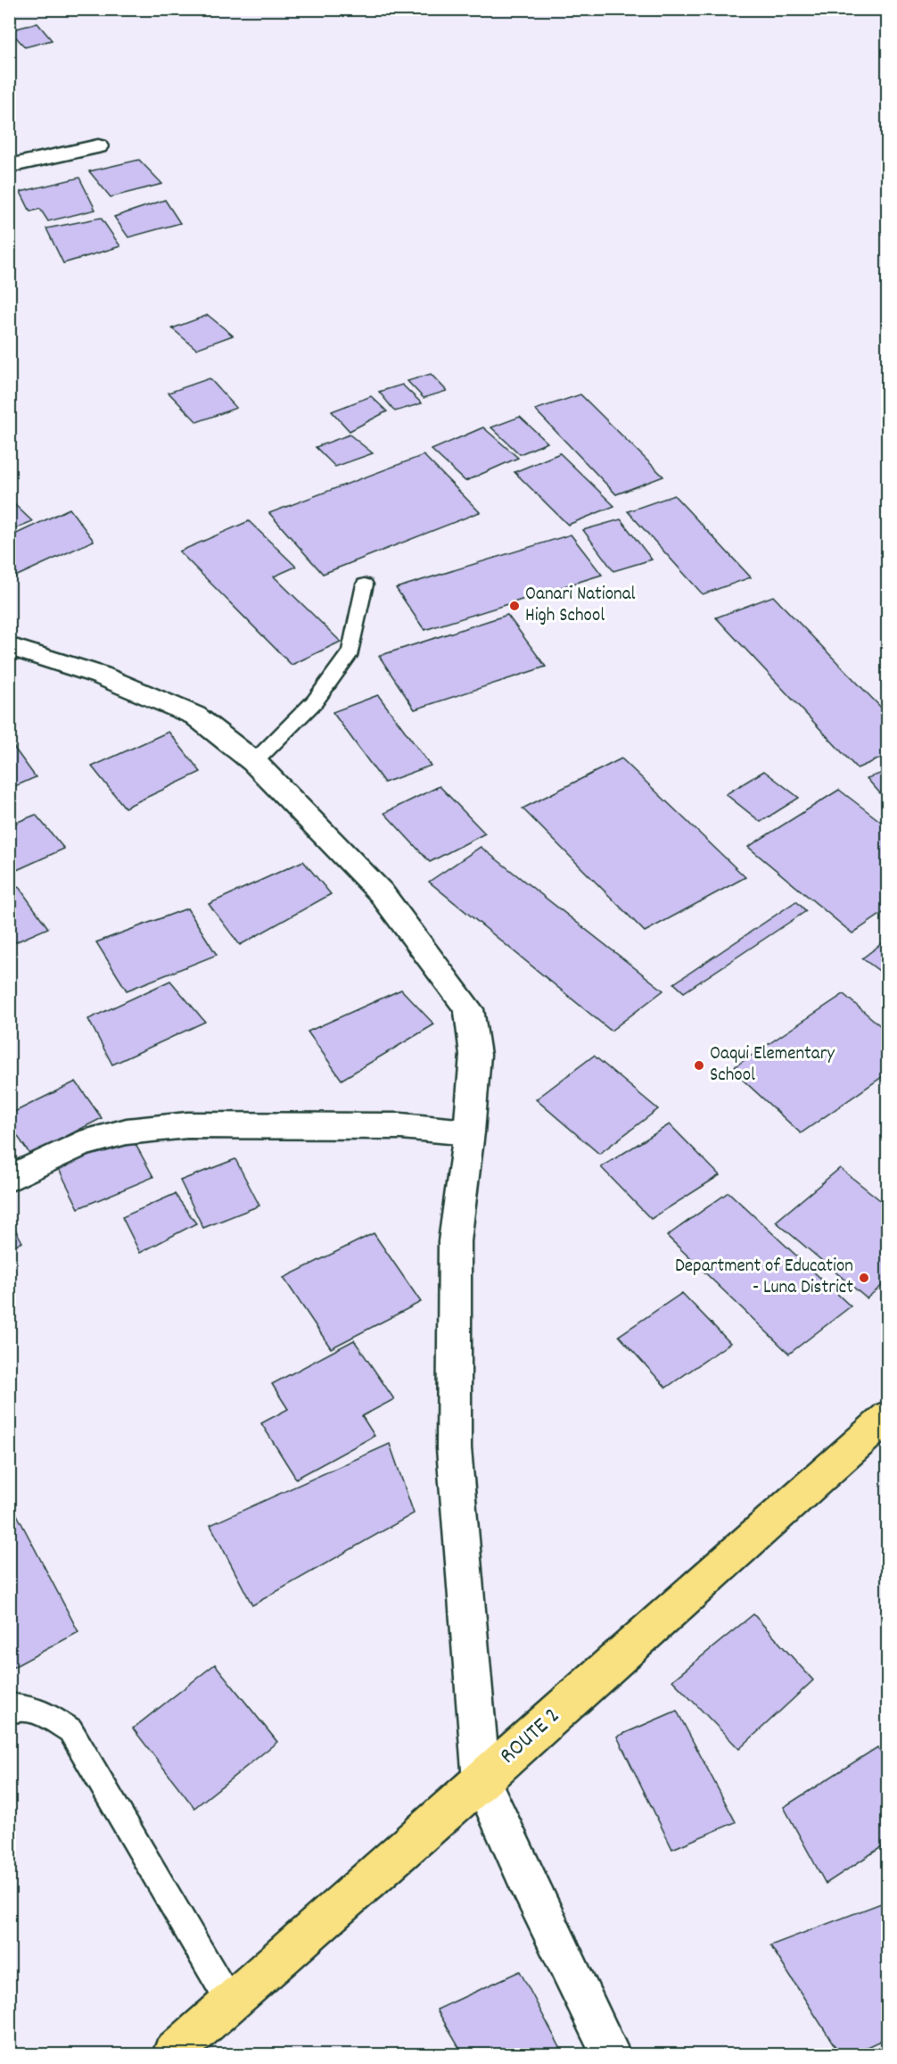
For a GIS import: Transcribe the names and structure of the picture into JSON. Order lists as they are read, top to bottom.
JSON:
{
  "streets": {
    "highway": ["ROUTE 2"]
  },
  "places": ["Oanari National High School", "Oaqui Elementary School", "Department of Education - Luna District"]
}
